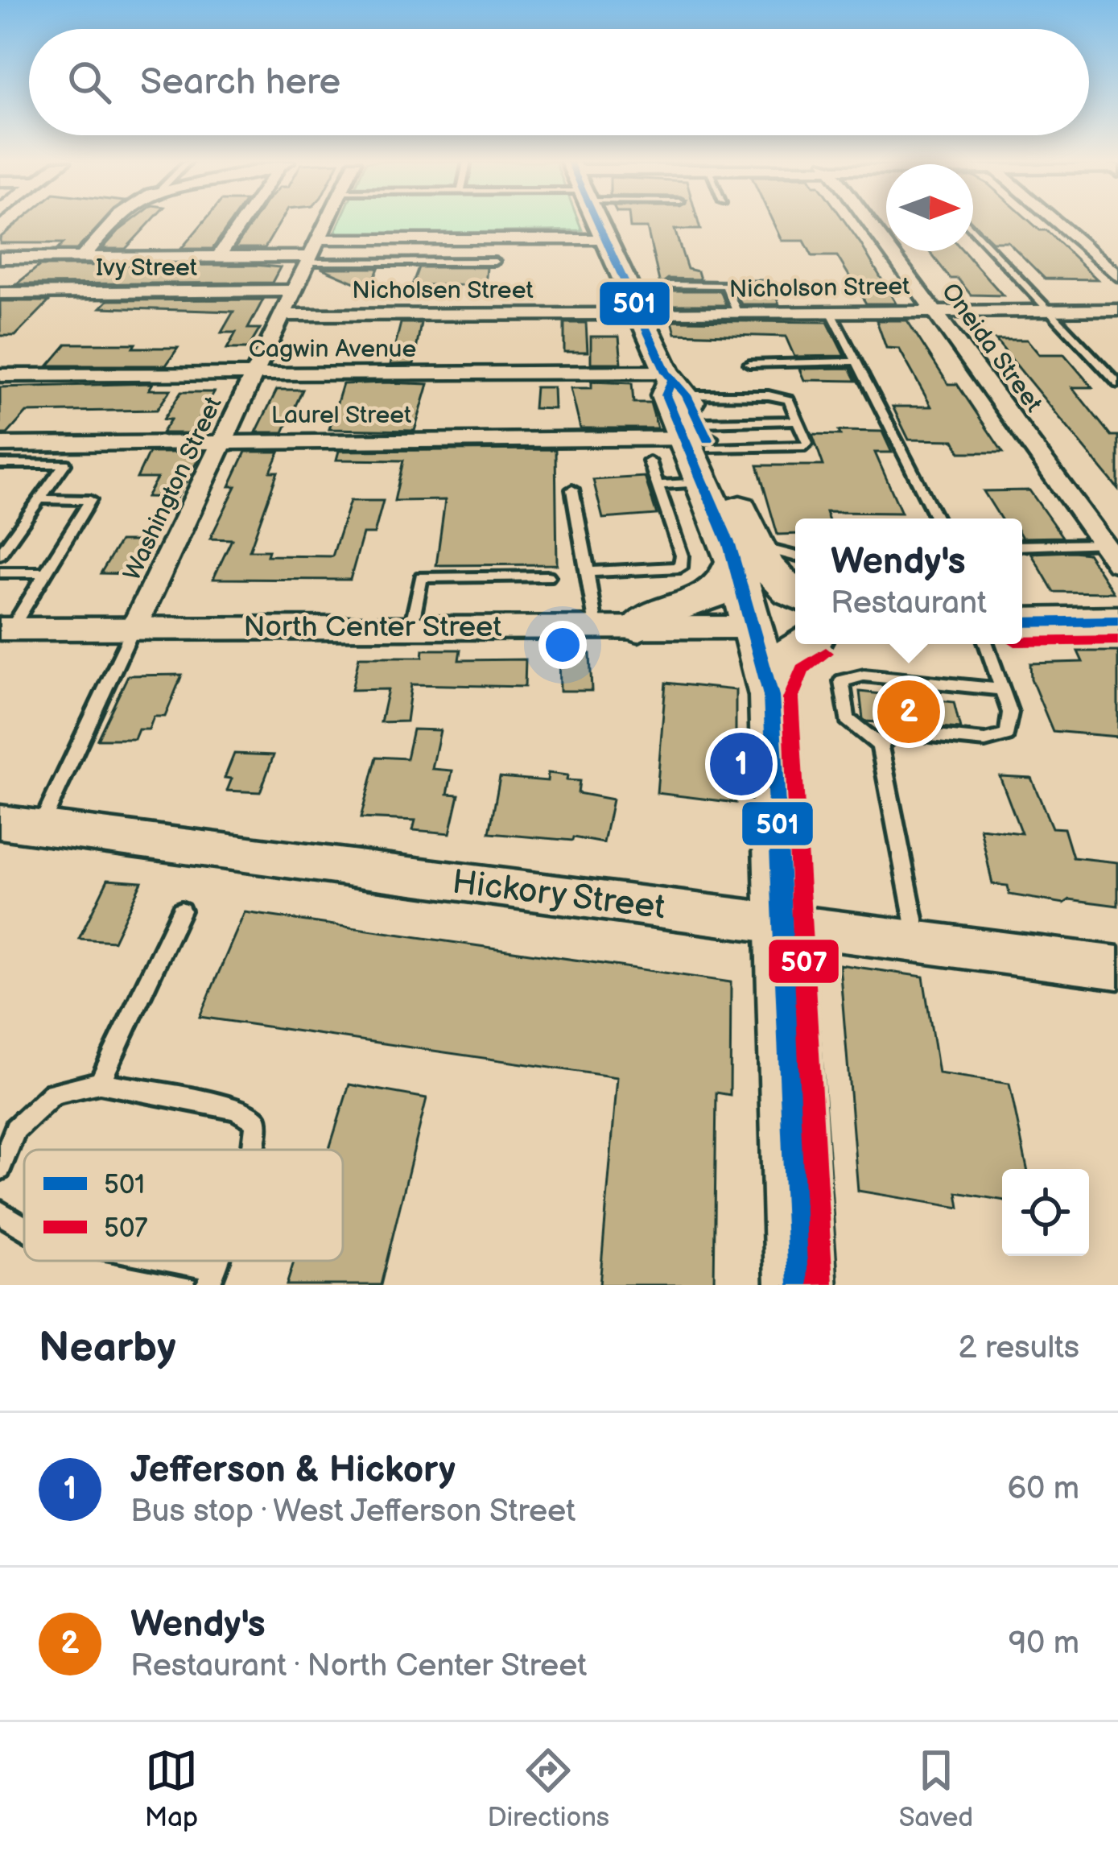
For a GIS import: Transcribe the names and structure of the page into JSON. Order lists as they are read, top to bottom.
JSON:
{
  "streets": {
    "main road": ["North Center Street"],
    "street": [
      "Ivy Street",
      "Nicholson Street",
      "Nicholsen Street",
      "Oneida Street",
      "Cagwin Avenue",
      "Laurel Street",
      "Washington Street",
      "Hickory Street"
    ]
  },
  "crossings": [
    ["Ivy Street", "Washington Street"],
    ["Nicholson Street", "Oneida Street"],
    ["Nicholsen Street", "Washington Street"],
    ["Cagwin Avenue", "Laurel Street"],
    ["Cagwin Avenue", "Washington Street"],
    ["Laurel Street", "Washington Street"],
    ["Washington Street", "North Center Street"]
  ],
  "lines": ["transit line 501", "transit line 507"],
  "legend": ["501", "507"],
  "north": "right",
  "page": {
    "search": "Search here",
    "popup": ["Wendy's", "Restaurant"],
    "pins": ["2", "1"],
    "heading": ["Nearby", "2 results"],
    "list": [
      {
        "mark": "1",
        "name": "Jefferson & Hickory",
        "note": "Bus stop · West Jefferson Street",
        "value": "60 m"
      },
      {
        "mark": "2",
        "name": "Wendy's",
        "note": "Restaurant · North Center Street",
        "value": "90 m"
      }
    ],
    "nav": ["Map", "Directions", "Saved"]
  }
}
